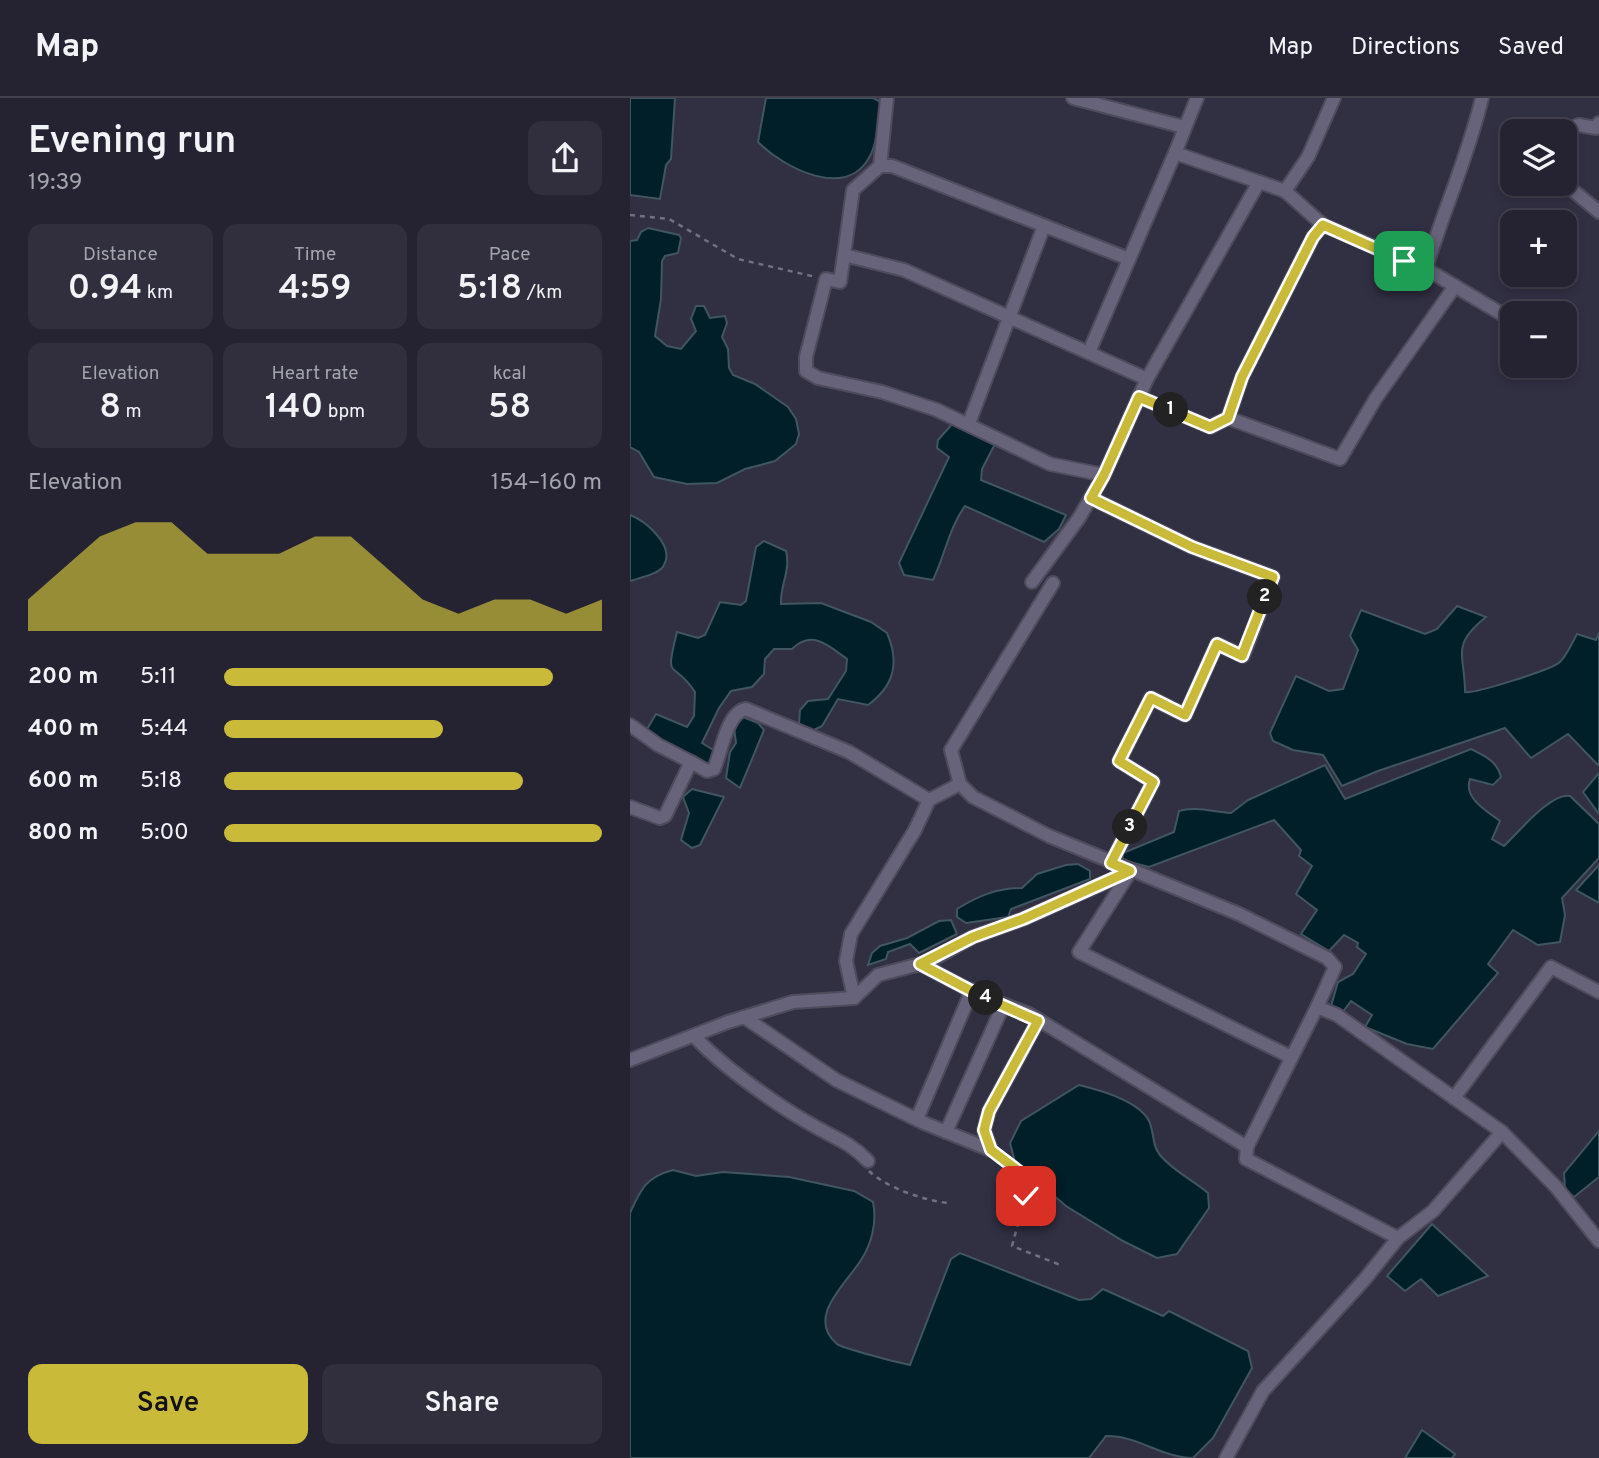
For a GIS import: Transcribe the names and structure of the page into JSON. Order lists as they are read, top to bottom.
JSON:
{
  "page": {
    "header": "Map",
    "nav": ["Map", "Directions", "Saved"],
    "heading": ["Evening run", "19:39"],
    "map_buttons": ["+", "−"],
    "stats": [
      ["Distance", "0.94 km"],
      ["Time", "4:59"],
      ["Pace", "5:18 /km"],
      ["Elevation", "8 m"],
      ["Heart rate", "140 bpm"],
      ["kcal", "58"]
    ],
    "pins": [
      "1",
      "2",
      "3",
      "4"
    ],
    "chart": ["Elevation", "154–160 m"],
    "list": [
      {
        "name": "200 m",
        "note": "5:11"
      },
      {
        "name": "400 m",
        "note": "5:44"
      },
      {
        "name": "600 m",
        "note": "5:18"
      },
      {
        "name": "800 m",
        "note": "5:00"
      }
    ],
    "buttons": ["Save", "Share"]
  }
}
